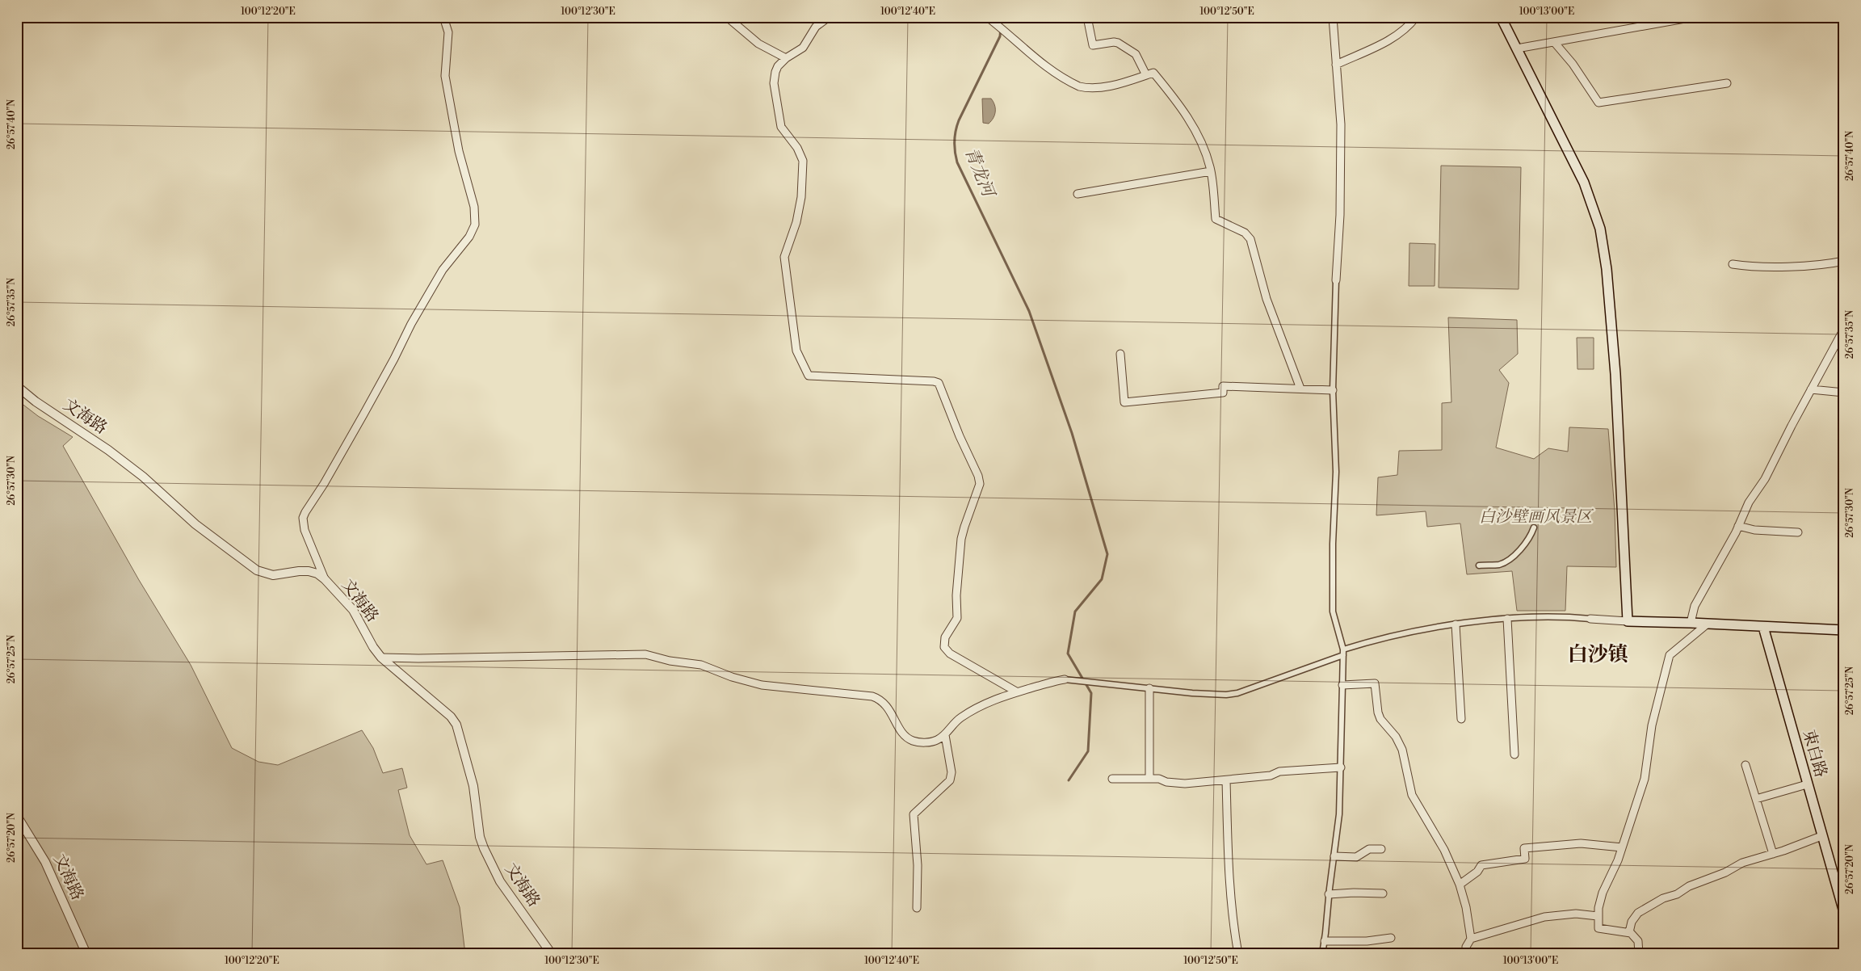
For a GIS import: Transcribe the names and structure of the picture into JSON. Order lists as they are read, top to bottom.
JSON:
{
  "streets": {
    "main road": ["束白路"],
    "street": ["文海路"]
  },
  "districts": ["白沙镇"],
  "water": ["青龙河"],
  "parks": ["白沙壁画风景区"],
  "coordinates": [
    "100°12'20\"E",
    "100°12'30\"E",
    "100°12'40\"E",
    "100°12'50\"E",
    "100°13'00\"E",
    "26°57'40\"N",
    "26°57'35\"N",
    "26°57'30\"N",
    "26°57'25\"N",
    "26°57'20\"N"
  ]
}
